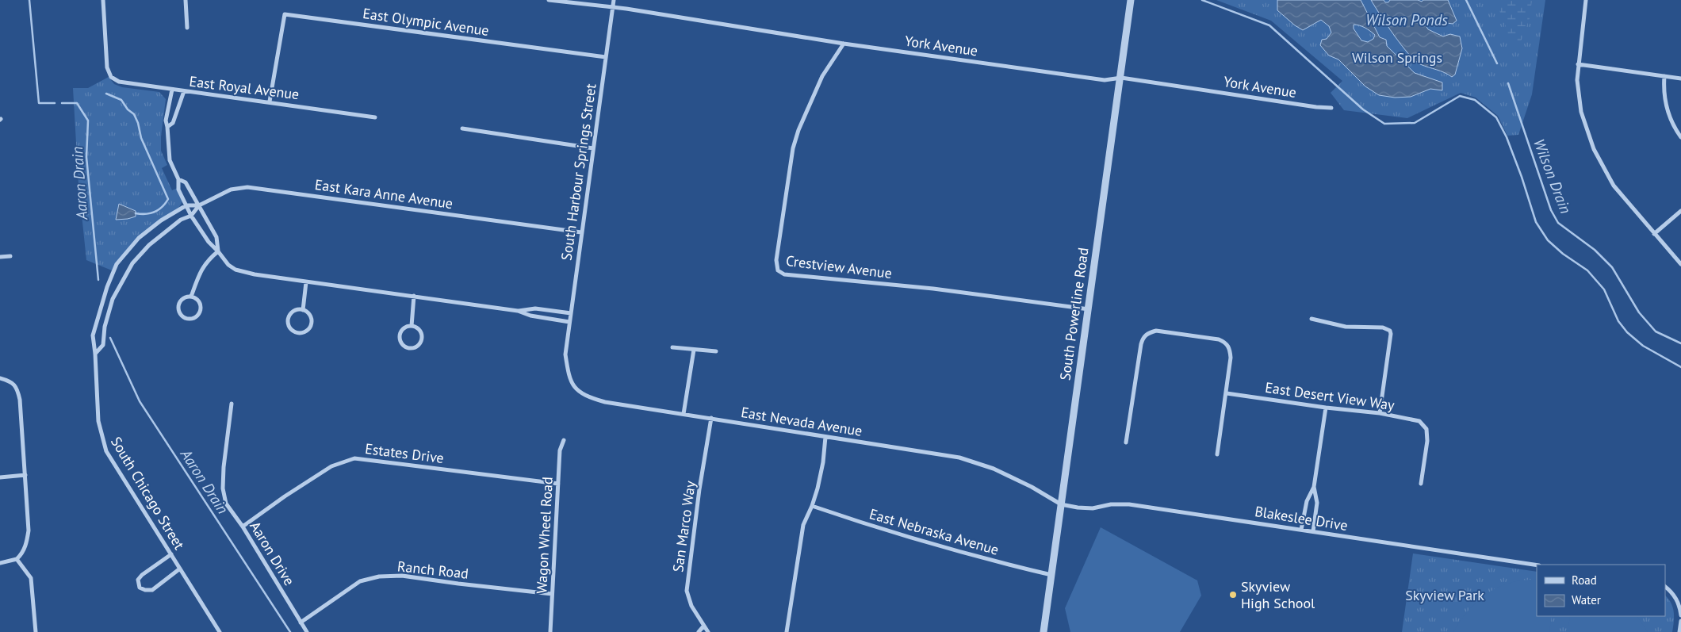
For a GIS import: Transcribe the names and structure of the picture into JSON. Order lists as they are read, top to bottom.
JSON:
{
  "streets": {
    "street": [
      "East Olympic Avenue",
      "York Avenue",
      "East Royal Avenue",
      "South Harbour Springs Street",
      "East Kara Anne Avenue",
      "Crestview Avenue",
      "South Powerline Road",
      "East Desert View Way",
      "East Nevada Avenue",
      "Estates Drive",
      "South Chicago Street",
      "Blakeslee Drive",
      "San Marco Way",
      "East Nebraska Avenue",
      "Wagon Wheel Road",
      "Aaron Drive",
      "Ranch Road"
    ]
  },
  "crossings": [
    ["East Olympic Avenue", "East Royal Avenue"],
    ["East Olympic Avenue", "South Harbour Springs Street"],
    ["York Avenue", "South Harbour Springs Street"],
    ["York Avenue", "Crestview Avenue"],
    ["York Avenue", "South Powerline Road"],
    ["South Harbour Springs Street", "East Kara Anne Avenue"],
    ["South Harbour Springs Street", "East Nevada Avenue"],
    ["East Kara Anne Avenue", "South Chicago Street"],
    ["Crestview Avenue", "South Powerline Road"],
    ["South Powerline Road", "East Nevada Avenue"],
    ["South Powerline Road", "Blakeslee Drive"],
    ["South Powerline Road", "East Nebraska Avenue"],
    ["East Nevada Avenue", "Blakeslee Drive"],
    ["East Nevada Avenue", "San Marco Way"],
    ["Estates Drive", "Wagon Wheel Road"],
    ["Estates Drive", "Aaron Drive"],
    ["Wagon Wheel Road", "Ranch Road"],
    ["Aaron Drive", "Ranch Road"]
  ],
  "water": ["Wilson Ponds", "Wilson Drain", "Aaron Drain"],
  "parks": ["Wilson Springs", "Skyview Park"],
  "places": ["Skyview High School"],
  "legend": ["Road", "Water"]
}
